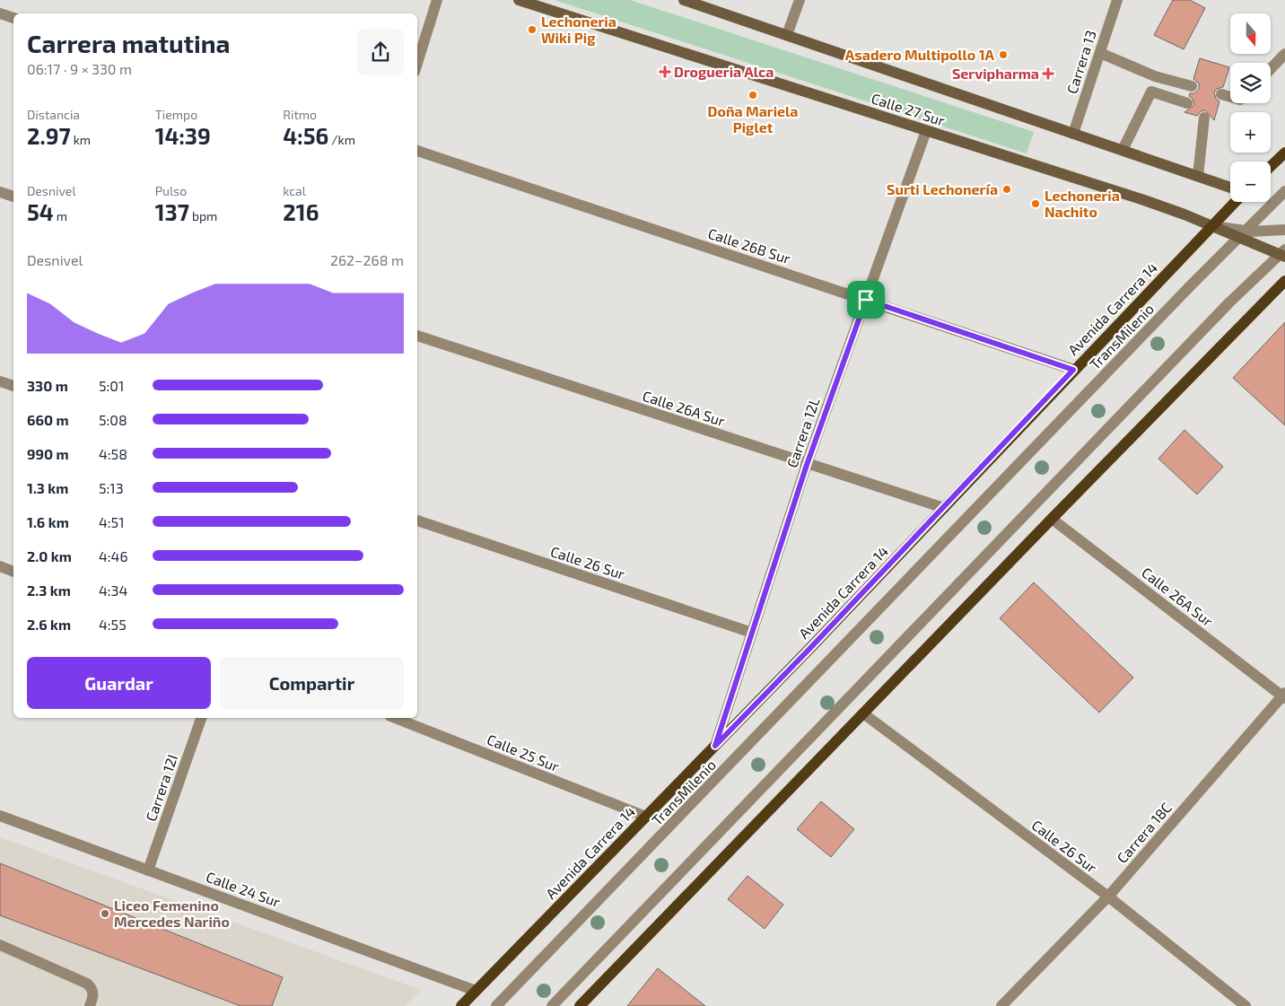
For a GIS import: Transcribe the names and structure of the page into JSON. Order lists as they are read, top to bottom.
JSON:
{
  "streets": {
    "main road": ["Calle 27 Sur", "Avenida Carrera 14"],
    "street": [
      "Carrera 13",
      "Calle 26B Sur",
      "TransMilenio",
      "Calle 26A Sur",
      "Carrera 12L",
      "Calle 26 Sur",
      "Calle 25 Sur",
      "Carrera 12I",
      "Carrera 18C",
      "Calle 24 Sur"
    ]
  },
  "crossings": [
    ["Carrera 13", "Calle 27 Sur"],
    ["Calle 27 Sur", "Avenida Carrera 14"],
    ["Calle 27 Sur", "TransMilenio"],
    ["Calle 27 Sur", "Carrera 12L"],
    ["Calle 26B Sur", "Avenida Carrera 14"],
    ["Calle 26B Sur", "Carrera 12L"],
    ["Avenida Carrera 14", "Calle 26A Sur"],
    ["Avenida Carrera 14", "Carrera 12L"],
    ["Avenida Carrera 14", "Calle 25 Sur"],
    ["Avenida Carrera 14", "Calle 24 Sur"],
    ["Calle 26A Sur", "Carrera 12L"],
    ["Calle 26A Sur", "Carrera 18C"],
    ["Carrera 12L", "Calle 26 Sur"],
    ["Calle 26 Sur", "Carrera 18C"],
    ["Carrera 12I", "Calle 24 Sur"]
  ],
  "places": {
    "other": [
      "Lechoneria Wiki Pig",
      "Asadero Multipollo 1A",
      "Doña Mariela Piglet",
      "Surti Lechonería",
      "Lechoneria Nachito",
      "Liceo Femenino Mercedes Nariño"
    ],
    "health": ["Drogueria Alca", "Servipharma"]
  },
  "north": "bottom",
  "page": {
    "map_buttons": ["+", "−"],
    "heading": ["Carrera matutina", "06:17 · 9 × 330 m"],
    "stats": [
      ["Distancia", "2.97 km"],
      ["Tiempo", "14:39"],
      ["Ritmo", "4:56 /km"],
      ["Desnivel", "54 m"],
      ["Pulso", "137 bpm"],
      ["kcal", "216"]
    ],
    "chart": ["Desnivel", "262–268 m"],
    "list": [
      {
        "name": "330 m",
        "note": "5:01"
      },
      {
        "name": "660 m",
        "note": "5:08"
      },
      {
        "name": "990 m",
        "note": "4:58"
      },
      {
        "name": "1.3 km",
        "note": "5:13"
      },
      {
        "name": "1.6 km",
        "note": "4:51"
      },
      {
        "name": "2.0 km",
        "note": "4:46"
      },
      {
        "name": "2.3 km",
        "note": "4:34"
      },
      {
        "name": "2.6 km",
        "note": "4:55"
      }
    ],
    "buttons": ["Guardar", "Compartir"]
  }
}
